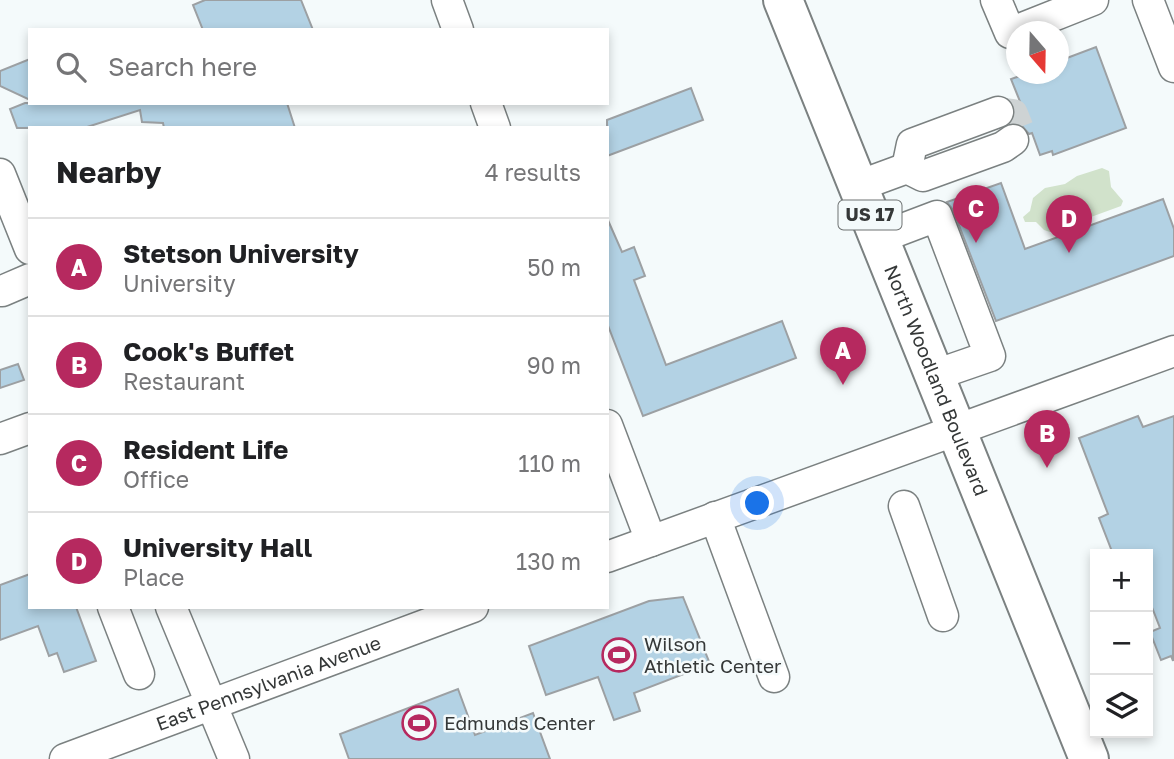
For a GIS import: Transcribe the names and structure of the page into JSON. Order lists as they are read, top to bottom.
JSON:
{
  "streets": {
    "main road": ["US 17", "North Woodland Boulevard"],
    "street": ["East Pennsylvania Avenue"]
  },
  "places": {
    "sports": ["Wilson Athletic Center", "Edmunds Center"]
  },
  "north": "bottom",
  "page": {
    "search": "Search here",
    "heading": ["Nearby", "4 results"],
    "pins": [
      "C",
      "D",
      "A",
      "B"
    ],
    "list": [
      {
        "mark": "A",
        "name": "Stetson University",
        "note": "University",
        "value": "50 m"
      },
      {
        "mark": "B",
        "name": "Cook's Buffet",
        "note": "Restaurant",
        "value": "90 m"
      },
      {
        "mark": "C",
        "name": "Resident Life",
        "note": "Office",
        "value": "110 m"
      },
      {
        "mark": "D",
        "name": "University Hall",
        "note": "Place",
        "value": "130 m"
      }
    ],
    "map_buttons": ["+", "−"]
  }
}
